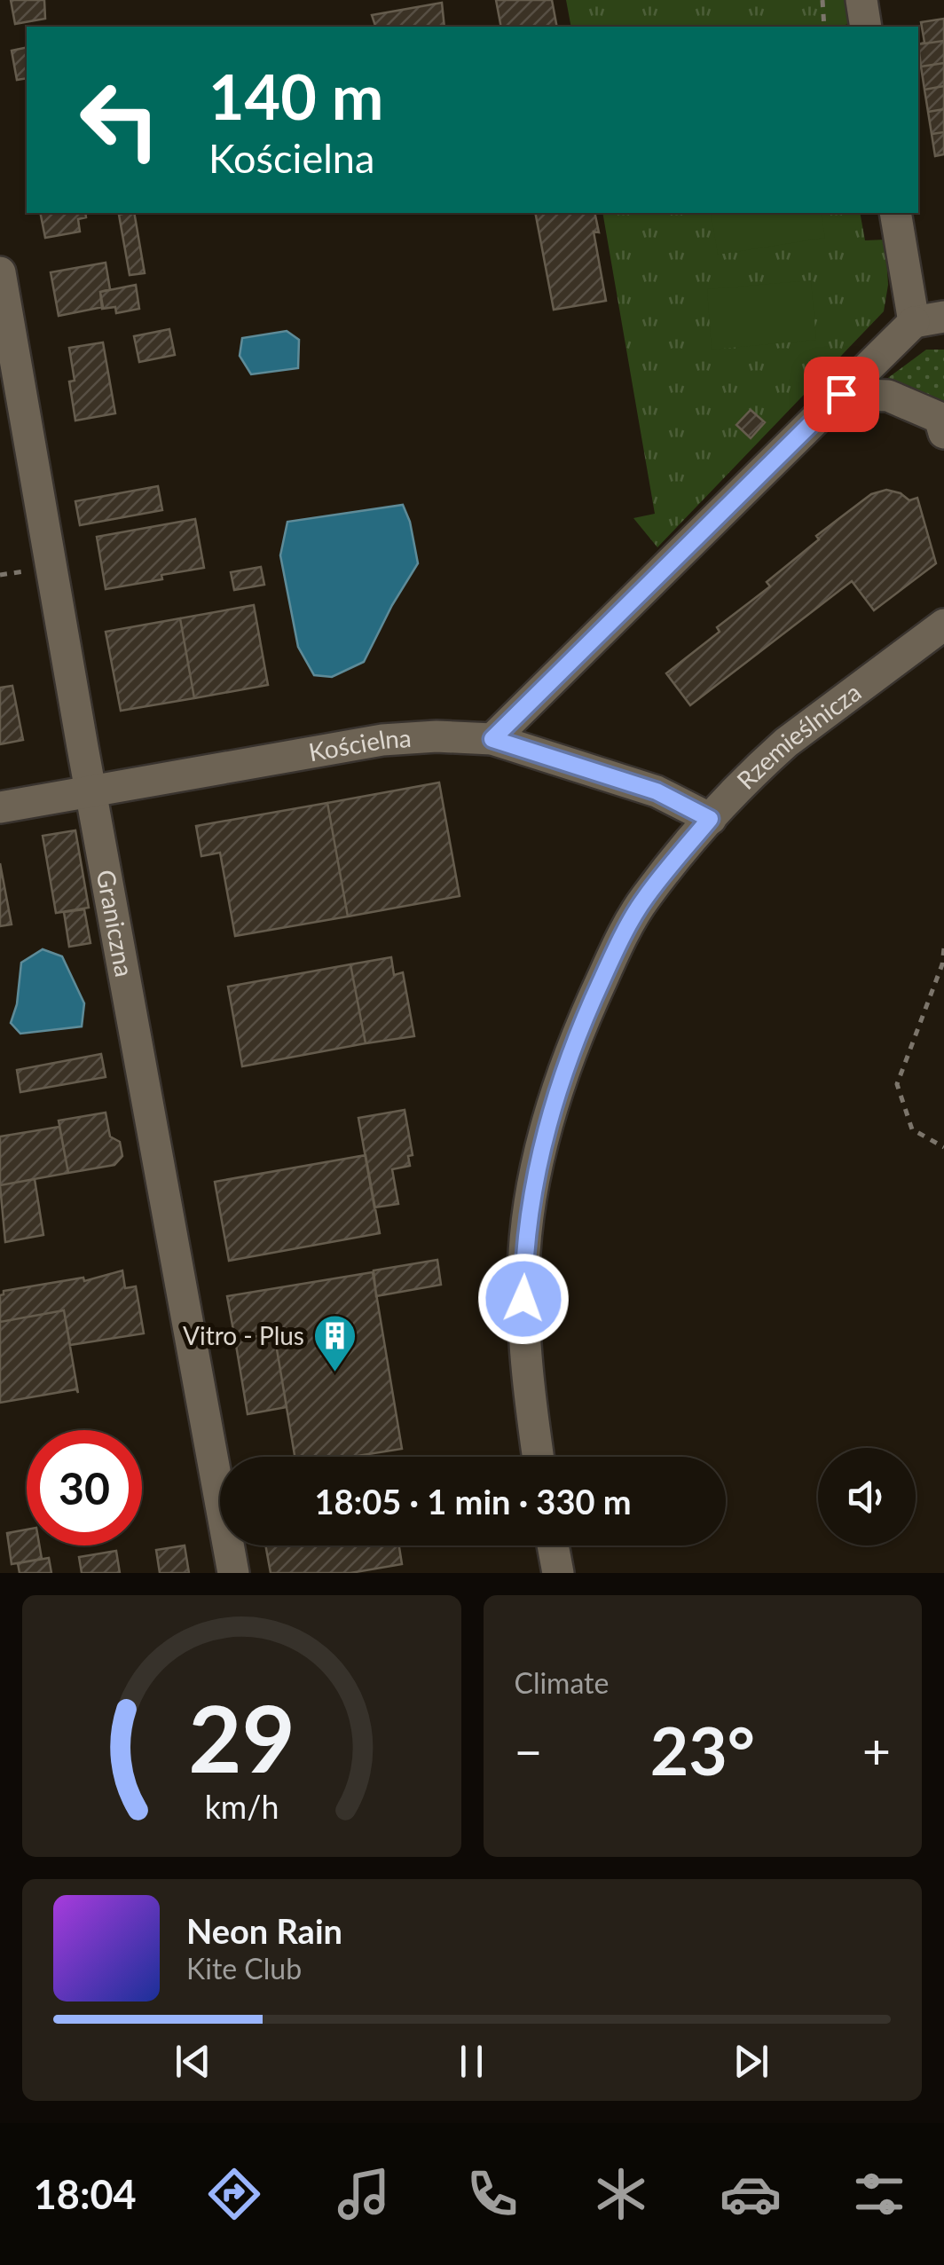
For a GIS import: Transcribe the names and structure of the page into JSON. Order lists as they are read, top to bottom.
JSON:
{
  "streets": {
    "street": ["Rzemieślnicza", "Kościelna", "Graniczna"]
  },
  "crossings": [
    ["Rzemieślnicza", "Kościelna"],
    ["Kościelna", "Graniczna"]
  ],
  "places": {
    "building": ["Vitro - Plus"]
  },
  "page": {
    "turn": ["140 m", "Kościelna"],
    "limit": "30",
    "trip": "18:05 · 1 min · 330 m",
    "tile": "Climate",
    "heat": ["−", "23°", "+"],
    "song": ["Neon Rain", "Kite Club"],
    "tabs": "18:04",
    "gauge": ["29", "km/h"]
  }
}
